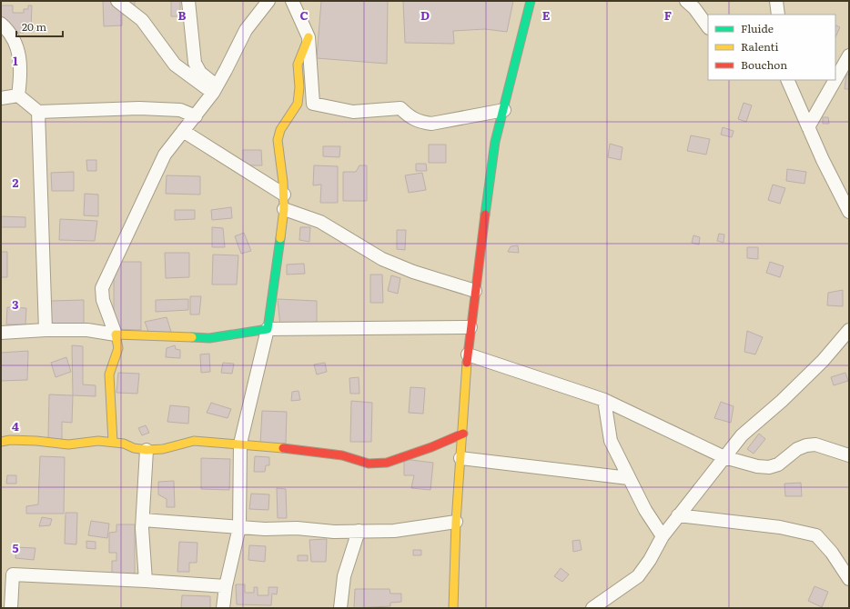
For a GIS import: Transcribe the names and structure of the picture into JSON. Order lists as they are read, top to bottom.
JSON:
{
  "legend": ["Fluide", "Ralenti", "Bouchon"],
  "scale_bar": "20 m",
  "grid": {
    "columns": [
      "B",
      "C",
      "D",
      "E",
      "F"
    ],
    "rows": [
      "1",
      "2",
      "3",
      "4",
      "5"
    ]
  }
}
